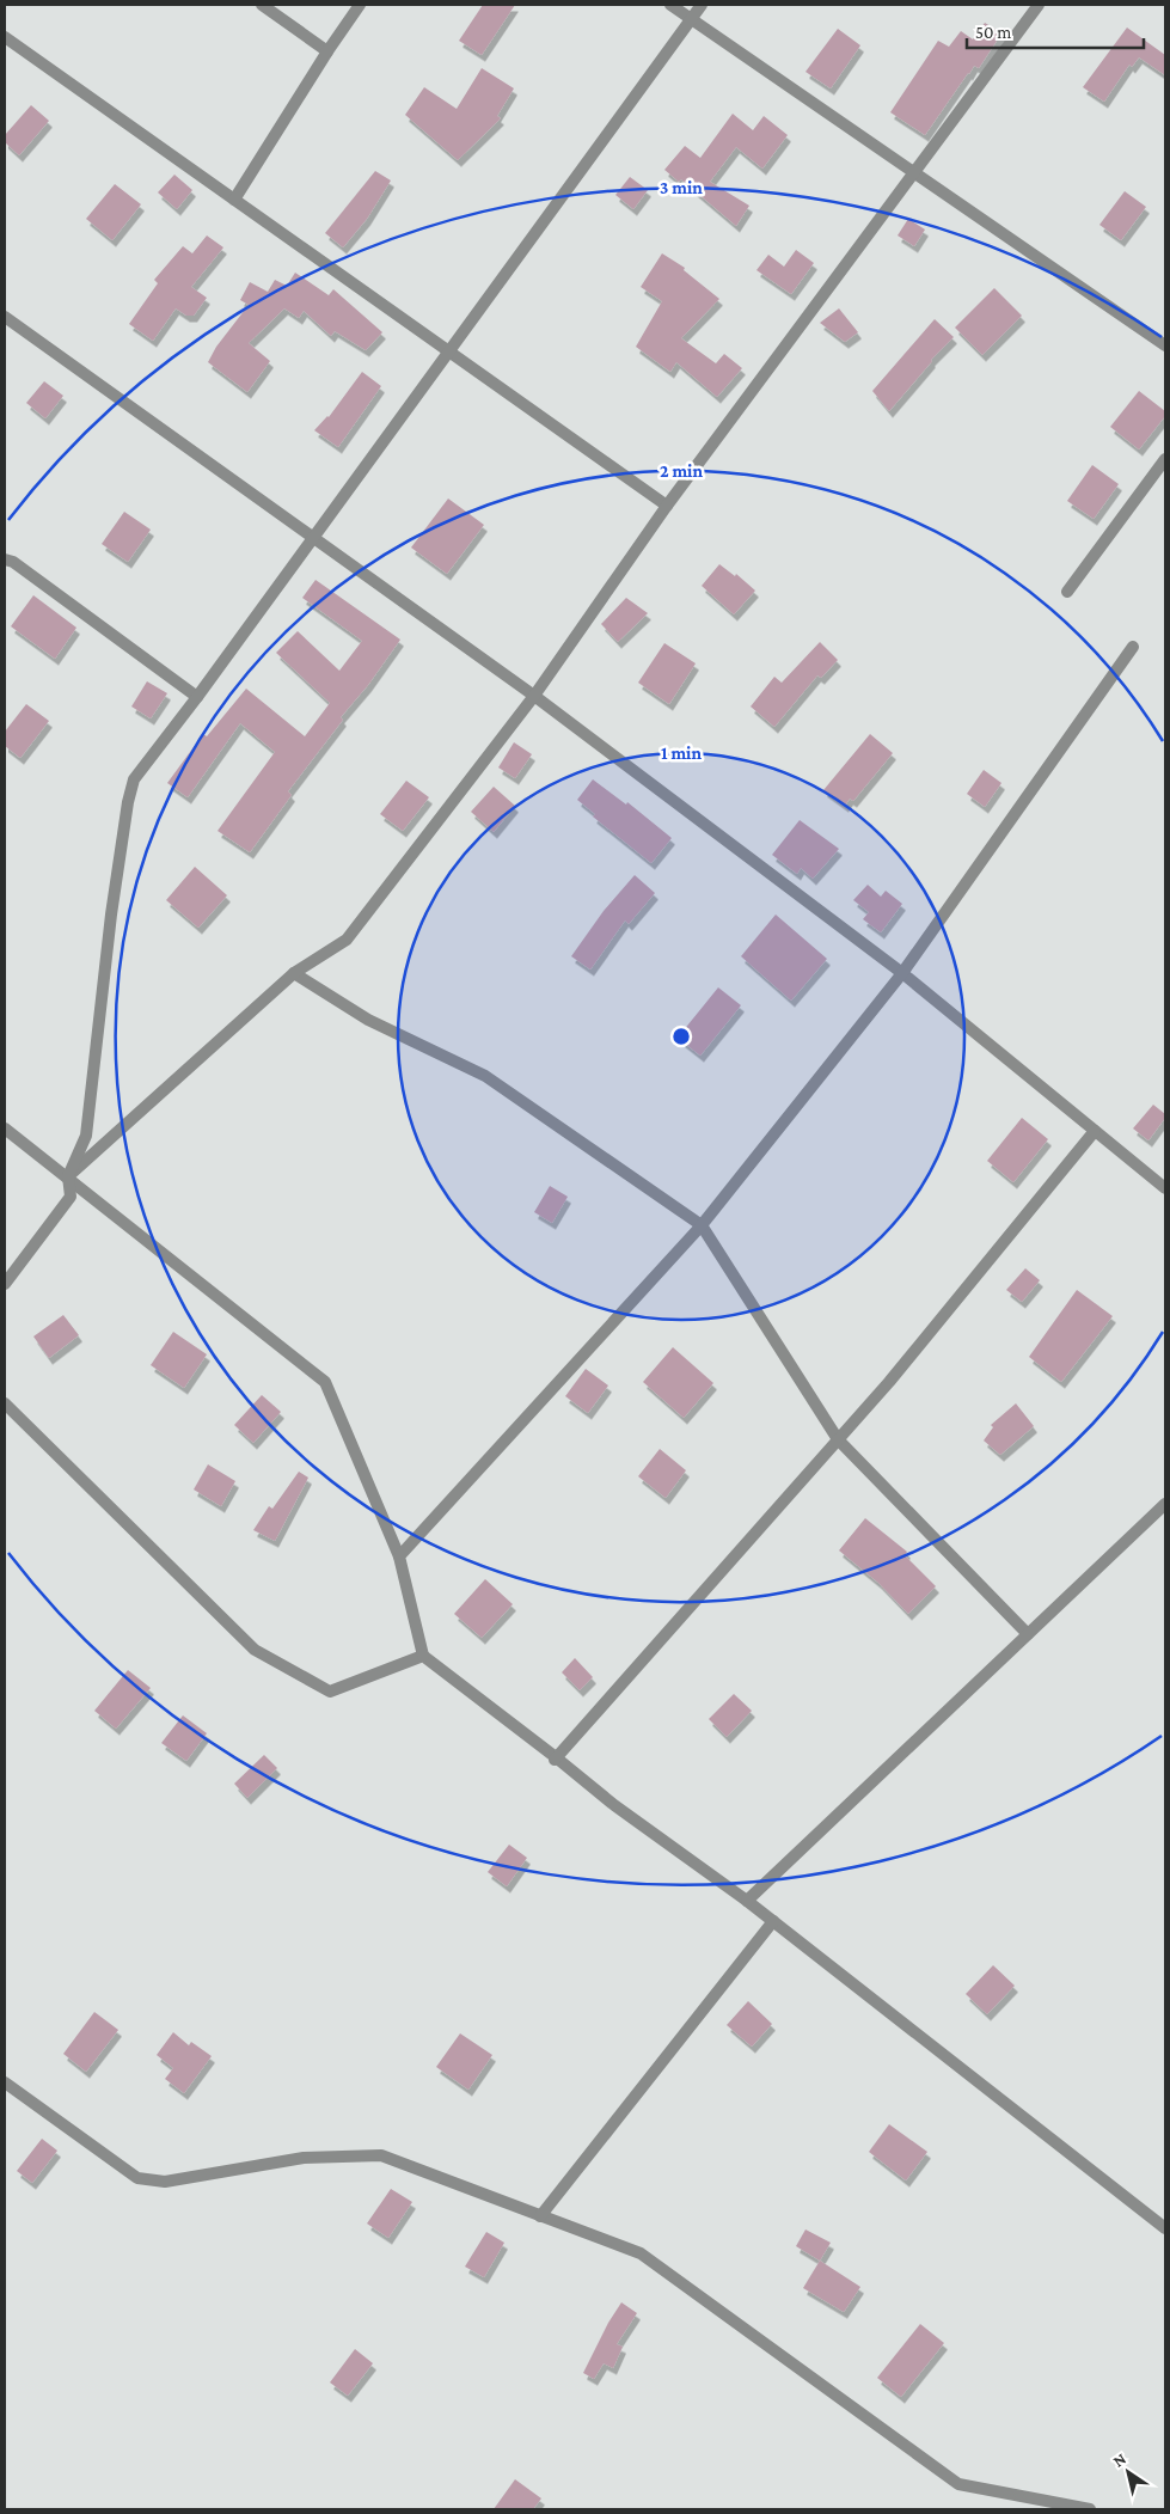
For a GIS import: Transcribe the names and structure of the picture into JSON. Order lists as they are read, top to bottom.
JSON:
{
  "scale_bar": "50 m",
  "north": "top left",
  "rings": ["3 min", "2 min", "1 min"]
}
